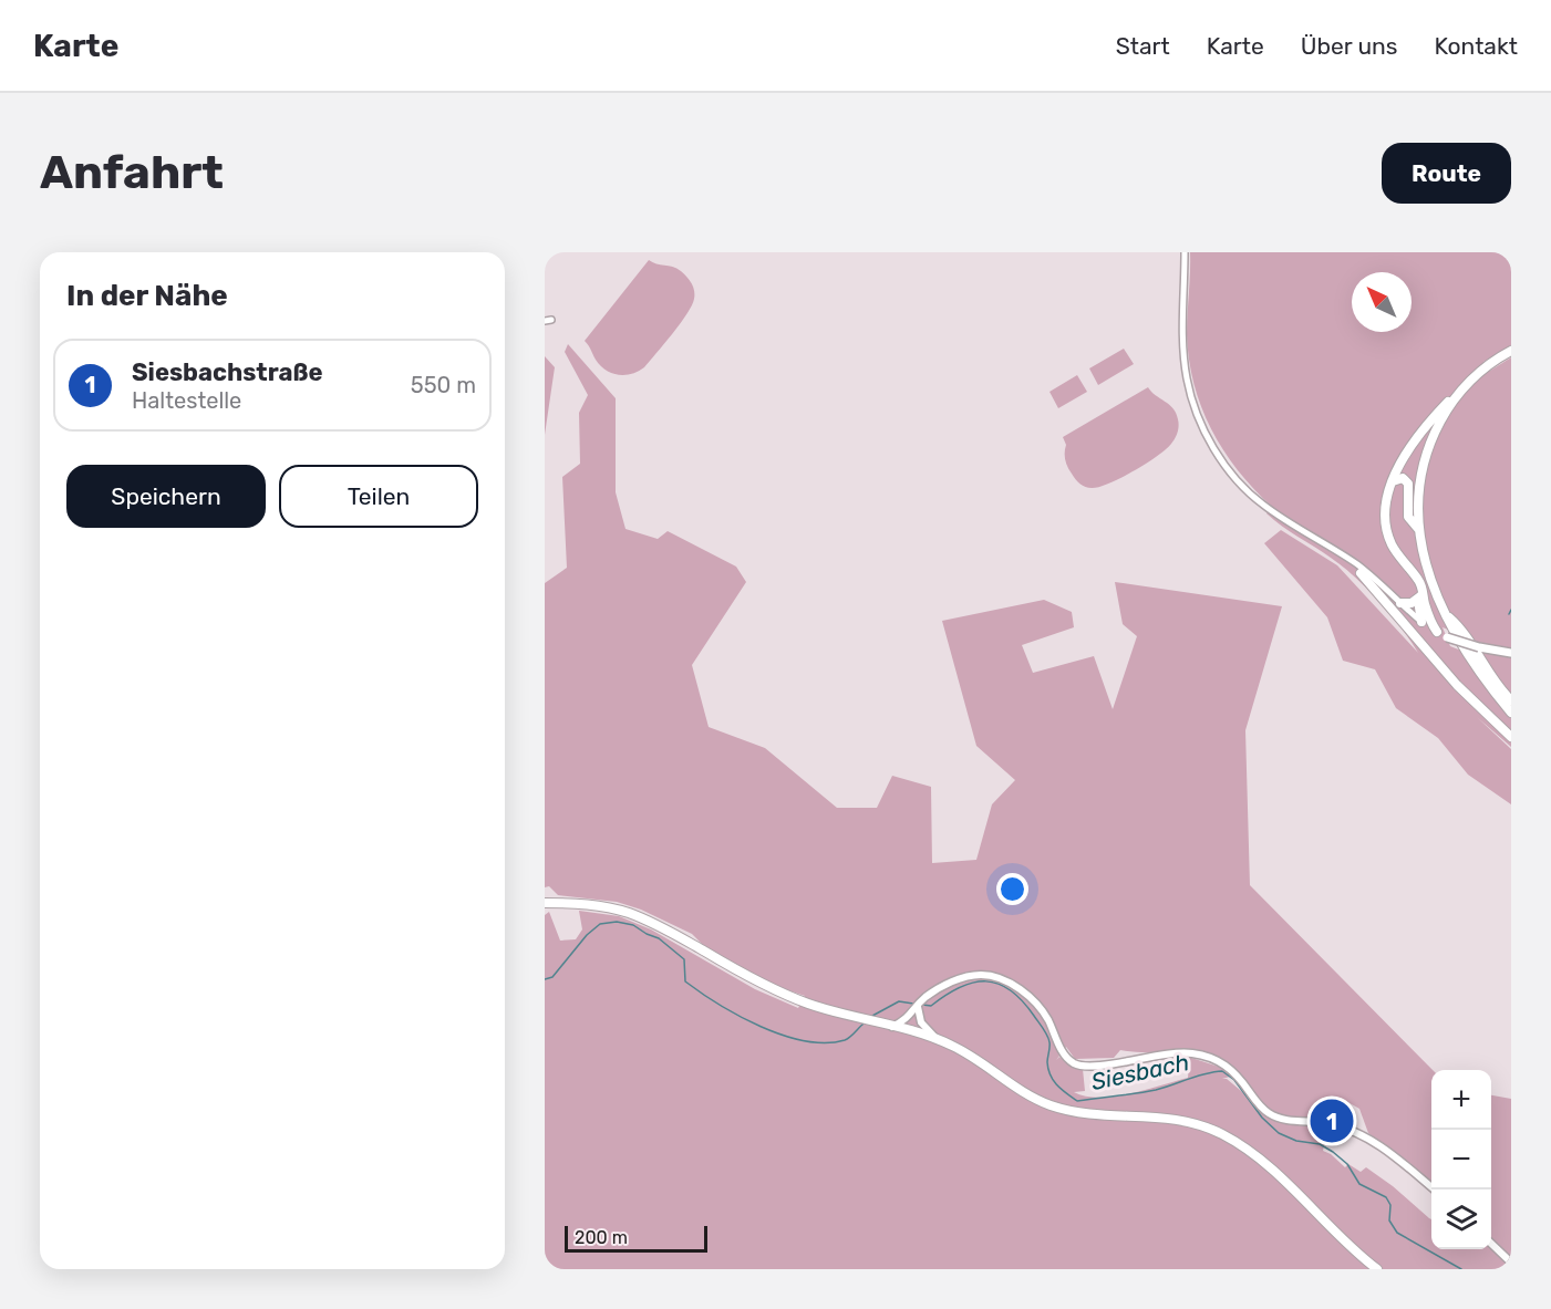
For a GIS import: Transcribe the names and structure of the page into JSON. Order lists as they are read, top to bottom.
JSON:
{
  "water": ["Siesbach"],
  "scale_bar": "200 m",
  "north": "top left",
  "page": {
    "header": "Karte",
    "nav": [
      "Start",
      "Karte",
      "Über uns",
      "Kontakt"
    ],
    "buttons": [
      "Route",
      ["Speichern", "Teilen"]
    ],
    "title": "Anfahrt",
    "heading": "In der Nähe",
    "list": [
      {
        "mark": "1",
        "name": "Siesbachstraße",
        "note": "Haltestelle",
        "value": "550 m"
      }
    ],
    "map_buttons": ["+", "−"],
    "pins": "1",
    "scale": "200 m"
  }
}
